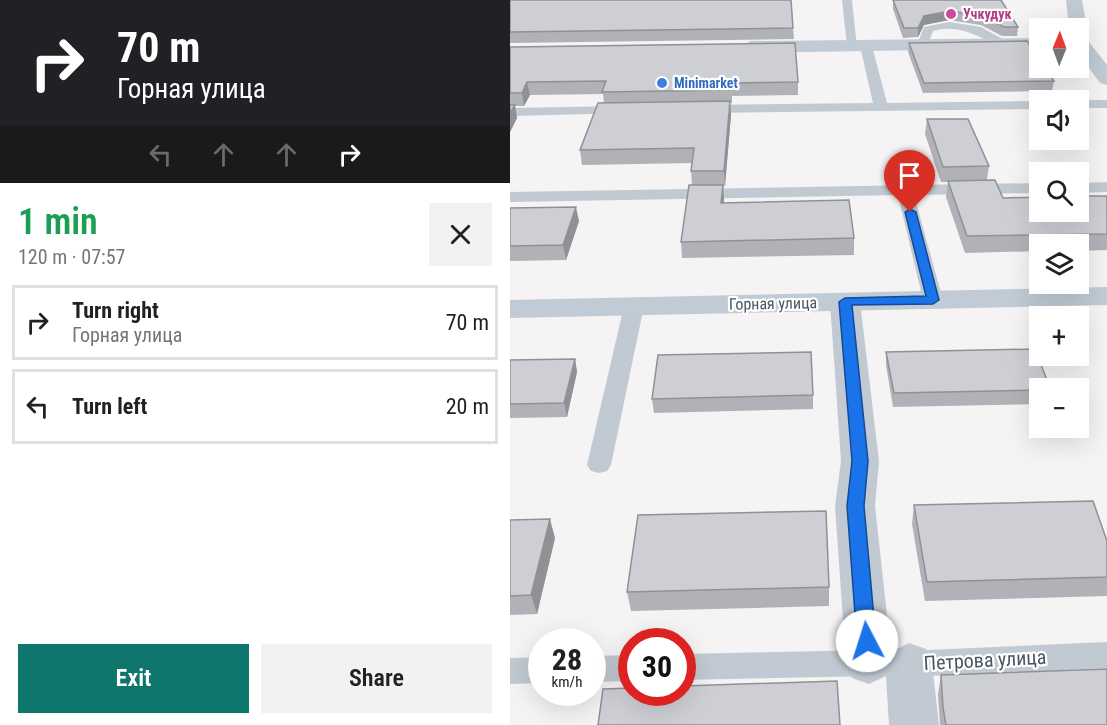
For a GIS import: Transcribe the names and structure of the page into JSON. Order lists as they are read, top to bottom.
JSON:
{
  "streets": {
    "street": ["Горная улица"],
    "lane": ["Петрова улица"]
  },
  "places": ["Учкудук", "Minimarket"],
  "north": "top",
  "page": {
    "turn": ["70 m", "Горная улица"],
    "map_buttons": ["+", "−"],
    "heading": ["1 min", "120 m · 07:57"],
    "list": [
      {
        "name": "Turn right",
        "note": "Горная улица",
        "value": "70 m"
      },
      {
        "name": "Turn left",
        "value": "20 m"
      }
    ],
    "speed": "28 km/h",
    "limit": "30",
    "buttons": ["Exit", "Share"]
  }
}
